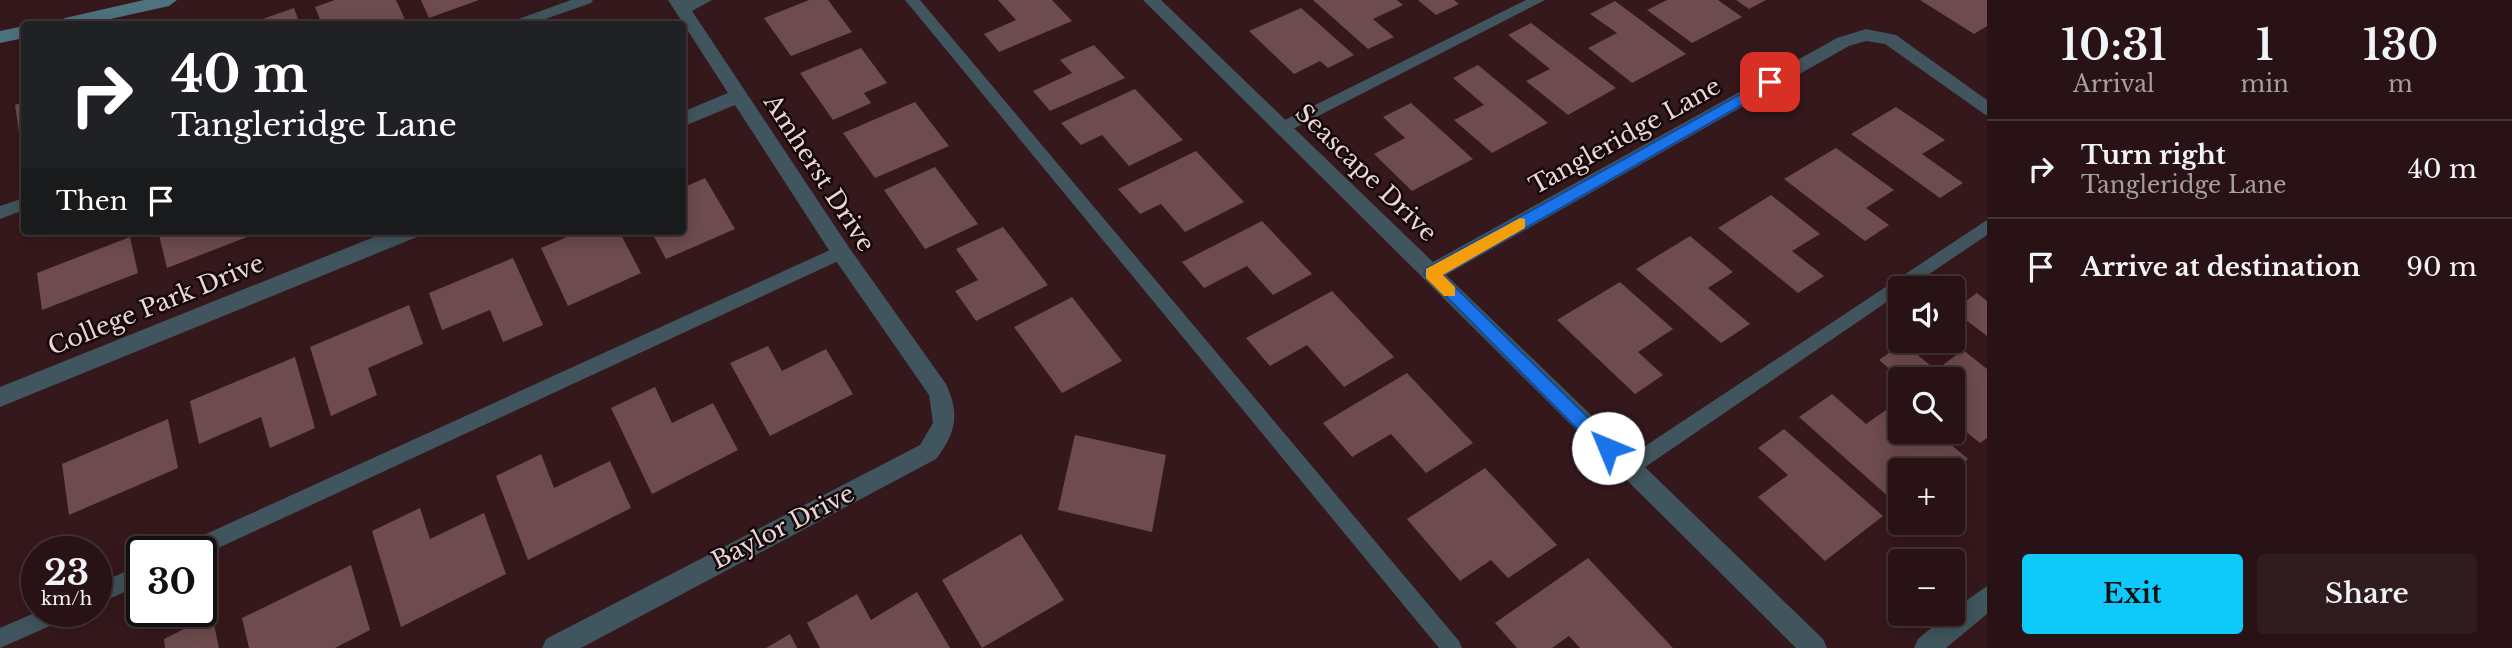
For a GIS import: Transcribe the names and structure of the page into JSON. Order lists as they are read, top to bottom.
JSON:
{
  "streets": {
    "street": [
      "Tangleridge Lane",
      "Amherst Drive",
      "Seascape Drive",
      "College Park Drive",
      "Baylor Drive"
    ]
  },
  "crossings": [
    ["Tangleridge Lane", "Seascape Drive"],
    ["Amherst Drive", "Baylor Drive"]
  ],
  "page": {
    "eta": [
      "10:31",
      "Arrival",
      "1",
      "min",
      "130",
      "m"
    ],
    "turn": ["40 m", "Tangleridge Lane"],
    "list": [
      {
        "name": "Turn right",
        "note": "Tangleridge Lane",
        "value": "40 m"
      },
      {
        "name": "Arrive at destination",
        "value": "90 m"
      }
    ],
    "then": "Then",
    "map_buttons": ["+", "−"],
    "speed": "23 km/h",
    "limit": "30",
    "buttons": ["Exit", "Share"]
  }
}
